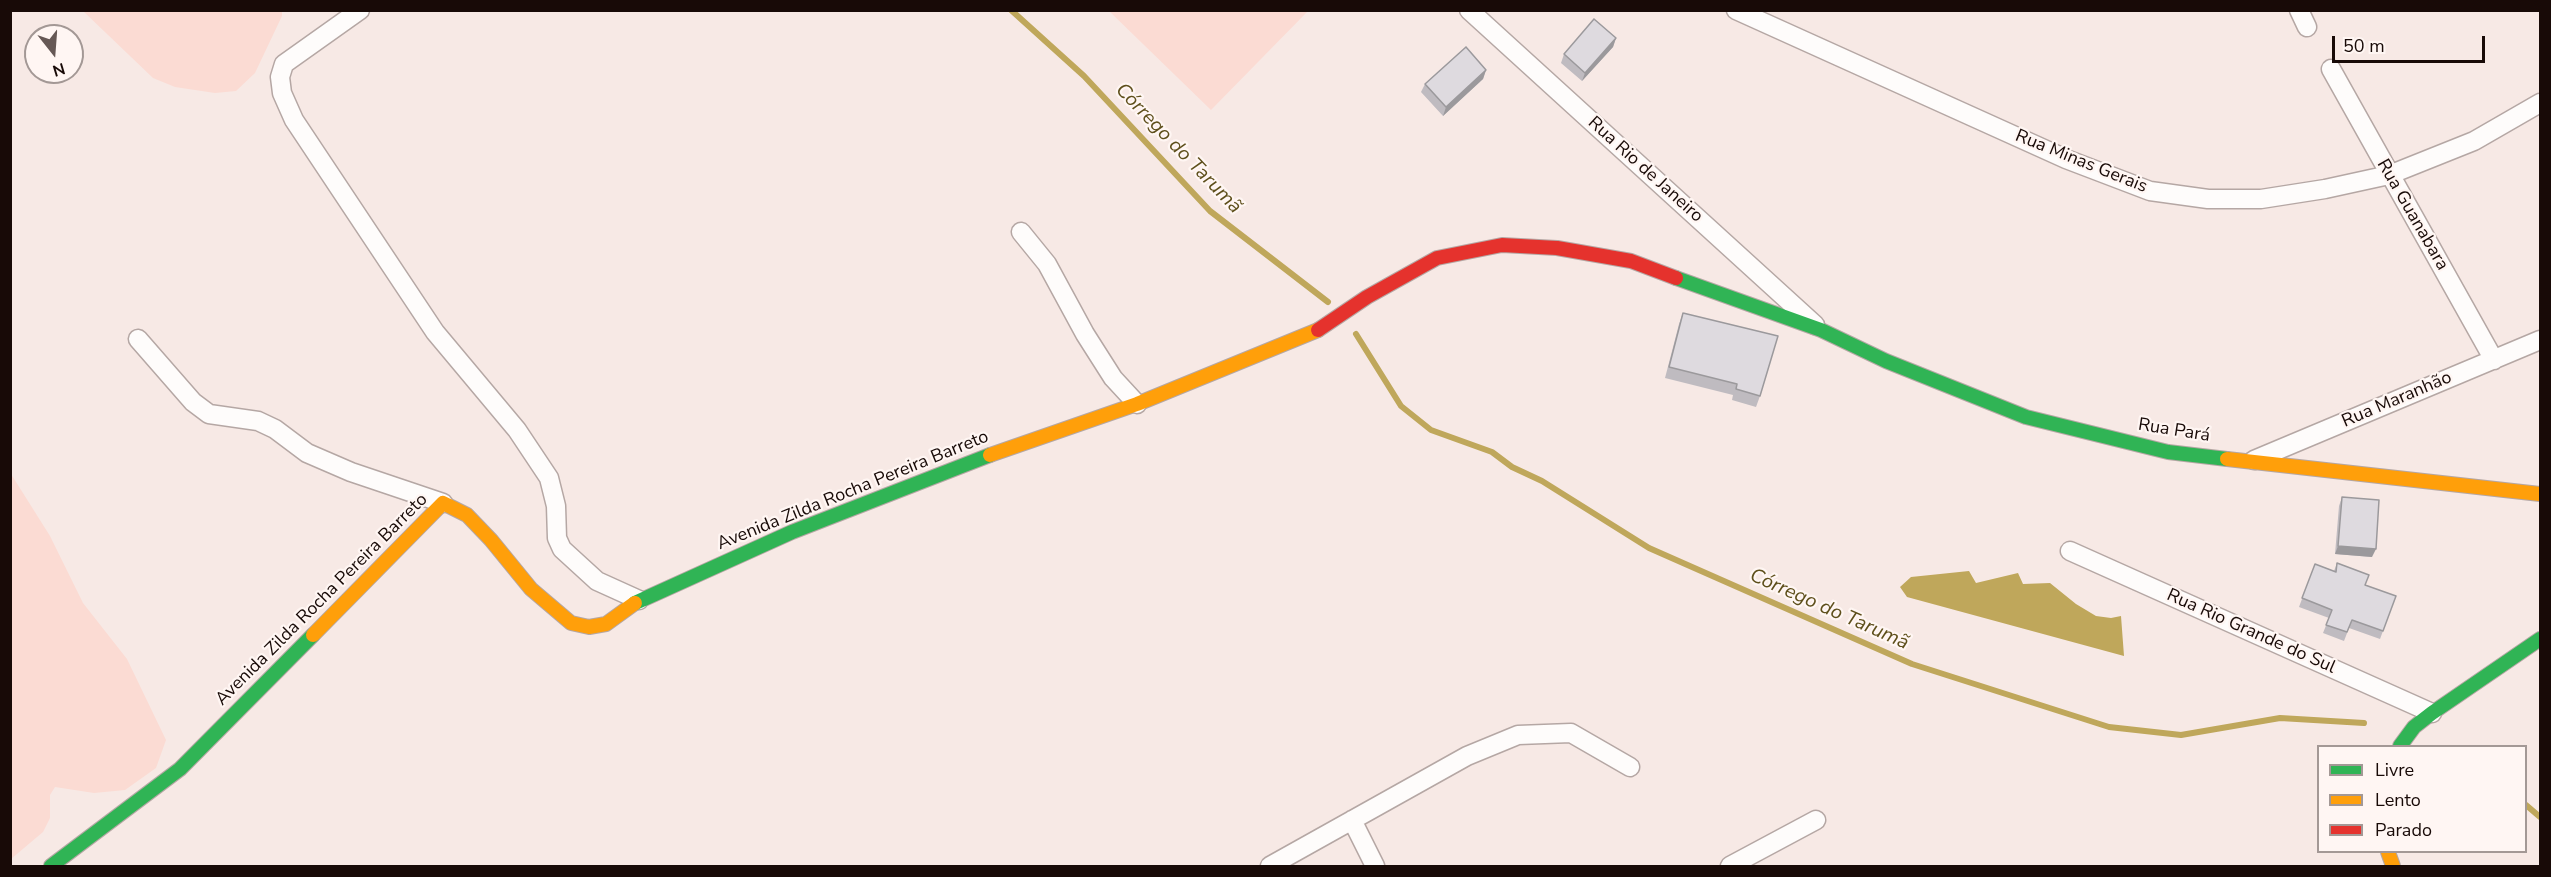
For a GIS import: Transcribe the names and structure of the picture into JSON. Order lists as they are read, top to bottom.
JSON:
{
  "streets": {
    "street": [
      "Rua Minas Gerais",
      "Rua Rio de Janeiro",
      "Rua Guanabara",
      "Rua Maranhão",
      "Rua Pará",
      "Avenida Zilda Rocha Pereira Barreto",
      "Rua Rio Grande do Sul"
    ]
  },
  "crossings": [
    ["Rua Minas Gerais", "Rua Guanabara"],
    ["Rua Rio de Janeiro", "Rua Pará"],
    ["Rua Rio de Janeiro", "Avenida Zilda Rocha Pereira Barreto"],
    ["Rua Guanabara", "Rua Maranhão"],
    ["Rua Maranhão", "Rua Pará"],
    ["Rua Pará", "Avenida Zilda Rocha Pereira Barreto"]
  ],
  "water": ["Córrego do Tarumã"],
  "legend": ["Livre", "Lento", "Parado"],
  "scale_bar": "50 m",
  "north": "bottom"
}
